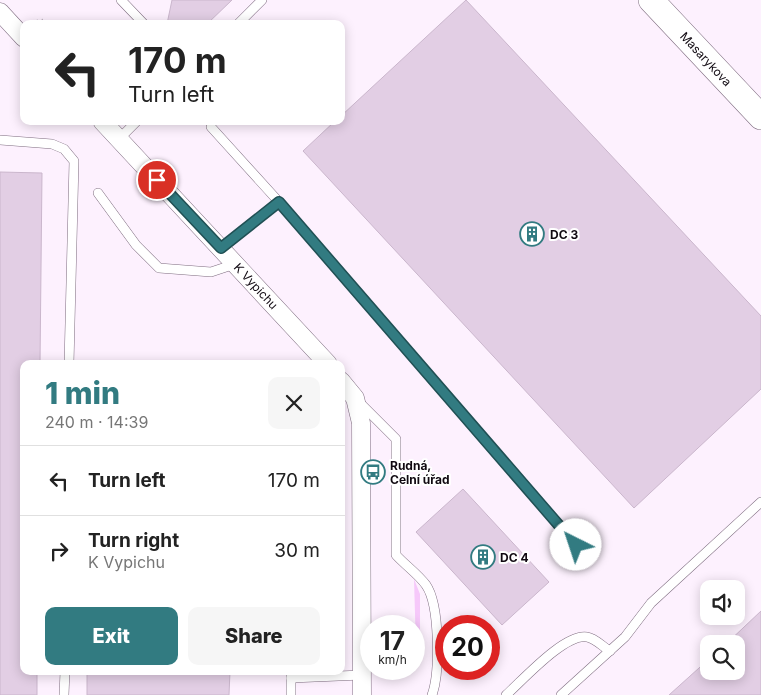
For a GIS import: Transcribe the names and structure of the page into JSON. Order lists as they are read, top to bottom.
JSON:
{
  "streets": {
    "main road": ["Masarykova"],
    "street": ["K Vypichu"]
  },
  "places": {
    "building": ["DC 3", "DC 4"],
    "bus stop": ["Rudná, Celní úřad"]
  },
  "page": {
    "turn": ["170 m", "Turn left"],
    "heading": ["1 min", "240 m · 14:39"],
    "list": [
      {
        "name": "Turn left",
        "value": "170 m"
      },
      {
        "name": "Turn right",
        "note": "K Vypichu",
        "value": "30 m"
      }
    ],
    "buttons": ["Exit", "Share"],
    "speed": "17 km/h",
    "limit": "20"
  }
}
